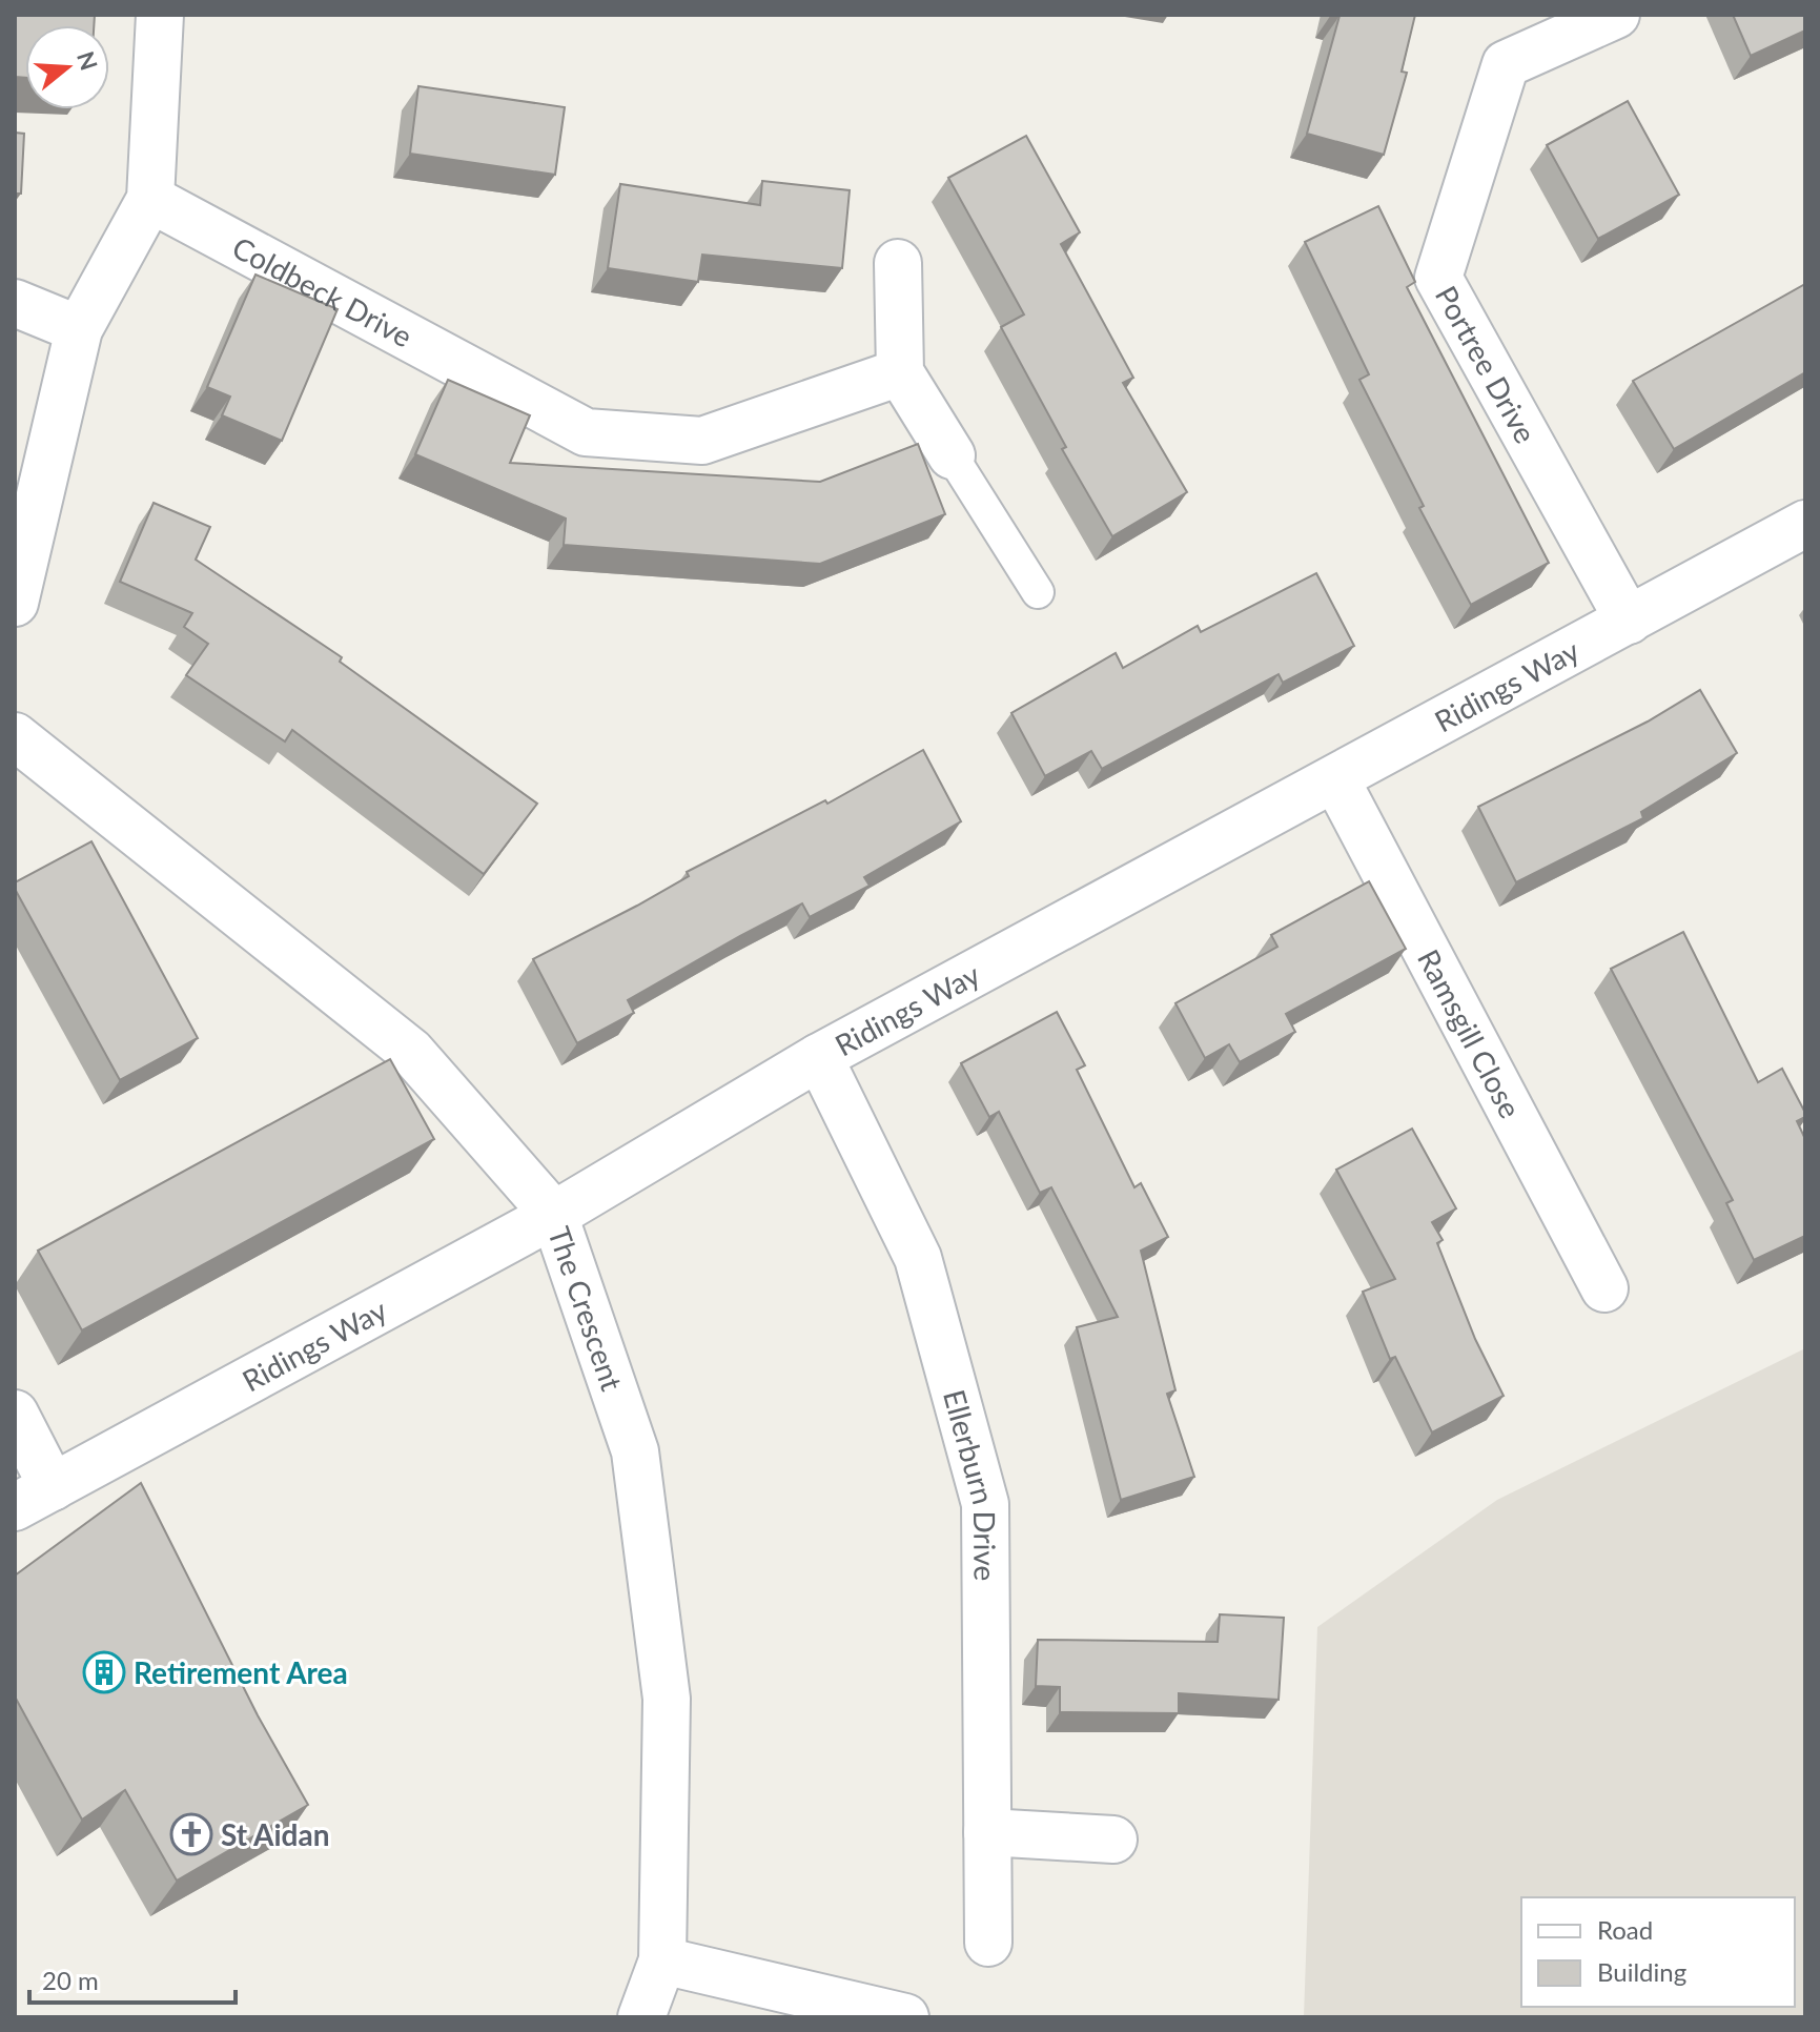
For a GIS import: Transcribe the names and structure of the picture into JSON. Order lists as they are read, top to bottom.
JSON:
{
  "streets": {
    "street": [
      "Coldbeck Drive",
      "Portree Drive",
      "Ridings Way",
      "Ramsgill Close",
      "The Crescent",
      "Ellerburn Drive"
    ]
  },
  "crossings": [
    ["Portree Drive", "Ridings Way"],
    ["Ridings Way", "Ramsgill Close"],
    ["Ridings Way", "The Crescent"],
    ["Ridings Way", "Ellerburn Drive"]
  ],
  "places": {
    "building": ["Retirement Area"],
    "church": ["St Aidan"]
  },
  "legend": ["Road", "Building"],
  "scale_bar": "20 m",
  "north": "right"
}
